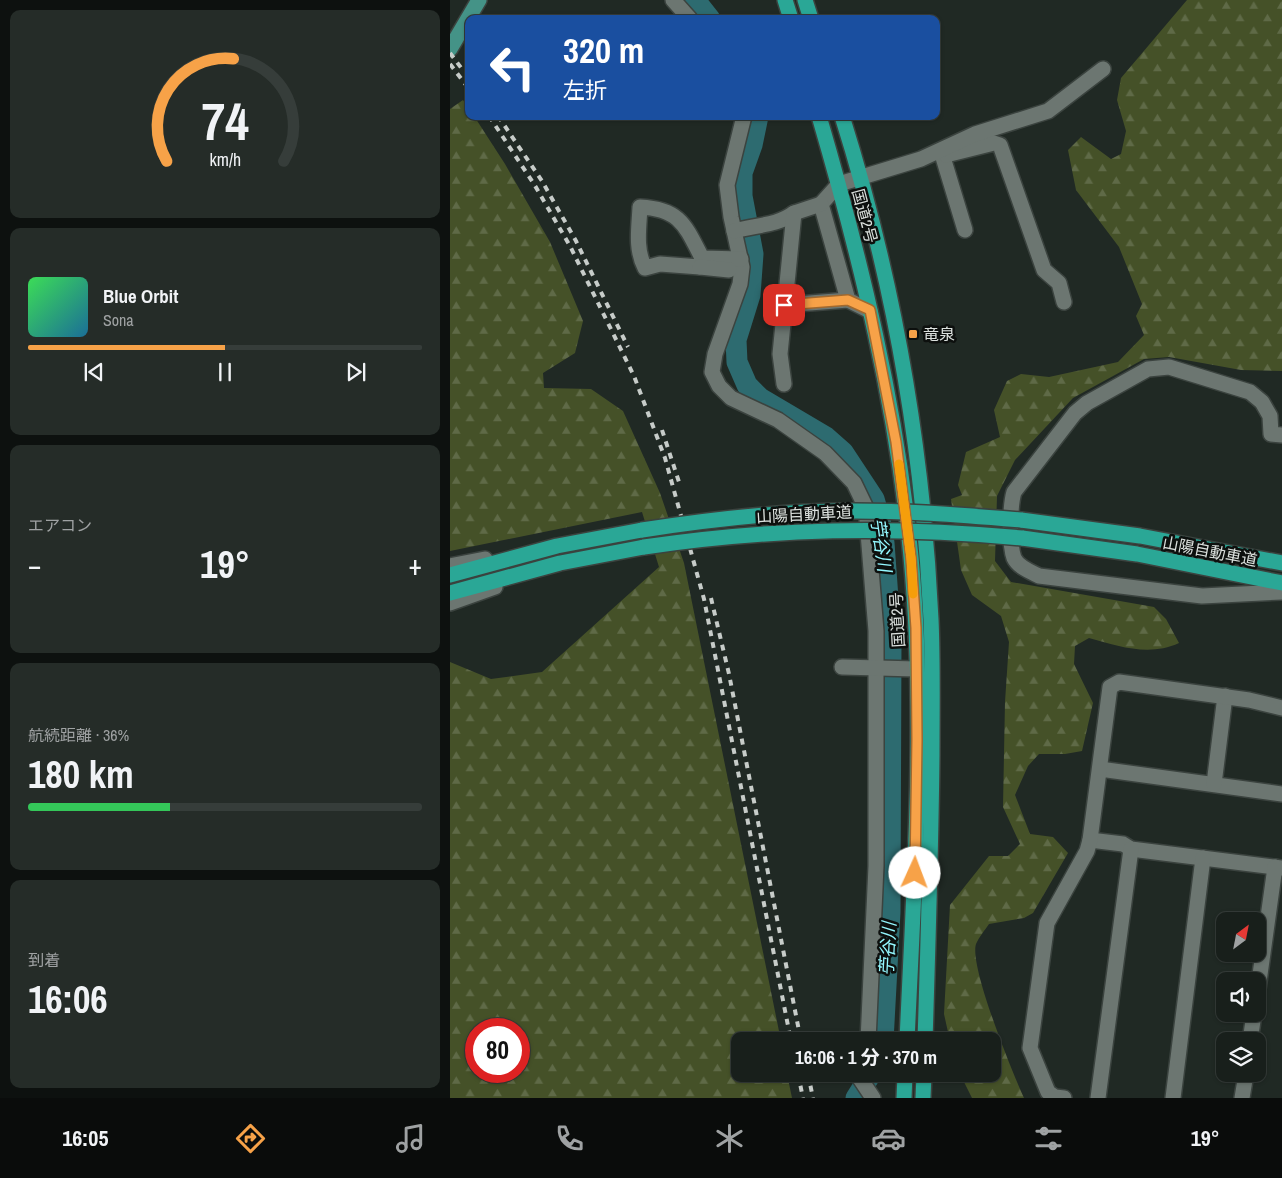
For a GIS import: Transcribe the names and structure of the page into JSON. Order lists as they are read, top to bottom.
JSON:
{
  "streets": {
    "highway": ["国道2号", "山陽自動車道"]
  },
  "water": ["苧谷川"],
  "places": {
    "transit": ["竜泉"]
  },
  "north": "top right",
  "page": {
    "turn": ["320 m", "左折"],
    "song": ["Blue Orbit", "Sona"],
    "tile": [
      "エアコン",
      ["航続距離 · 36%", "180 km"],
      ["到着", "16:06"]
    ],
    "heat": ["−", "19°", "+"],
    "limit": "80",
    "trip": "16:06 · 1 分 · 370 m",
    "tabs": ["16:05", "19°"],
    "gauge": ["74", "km/h"]
  }
}
